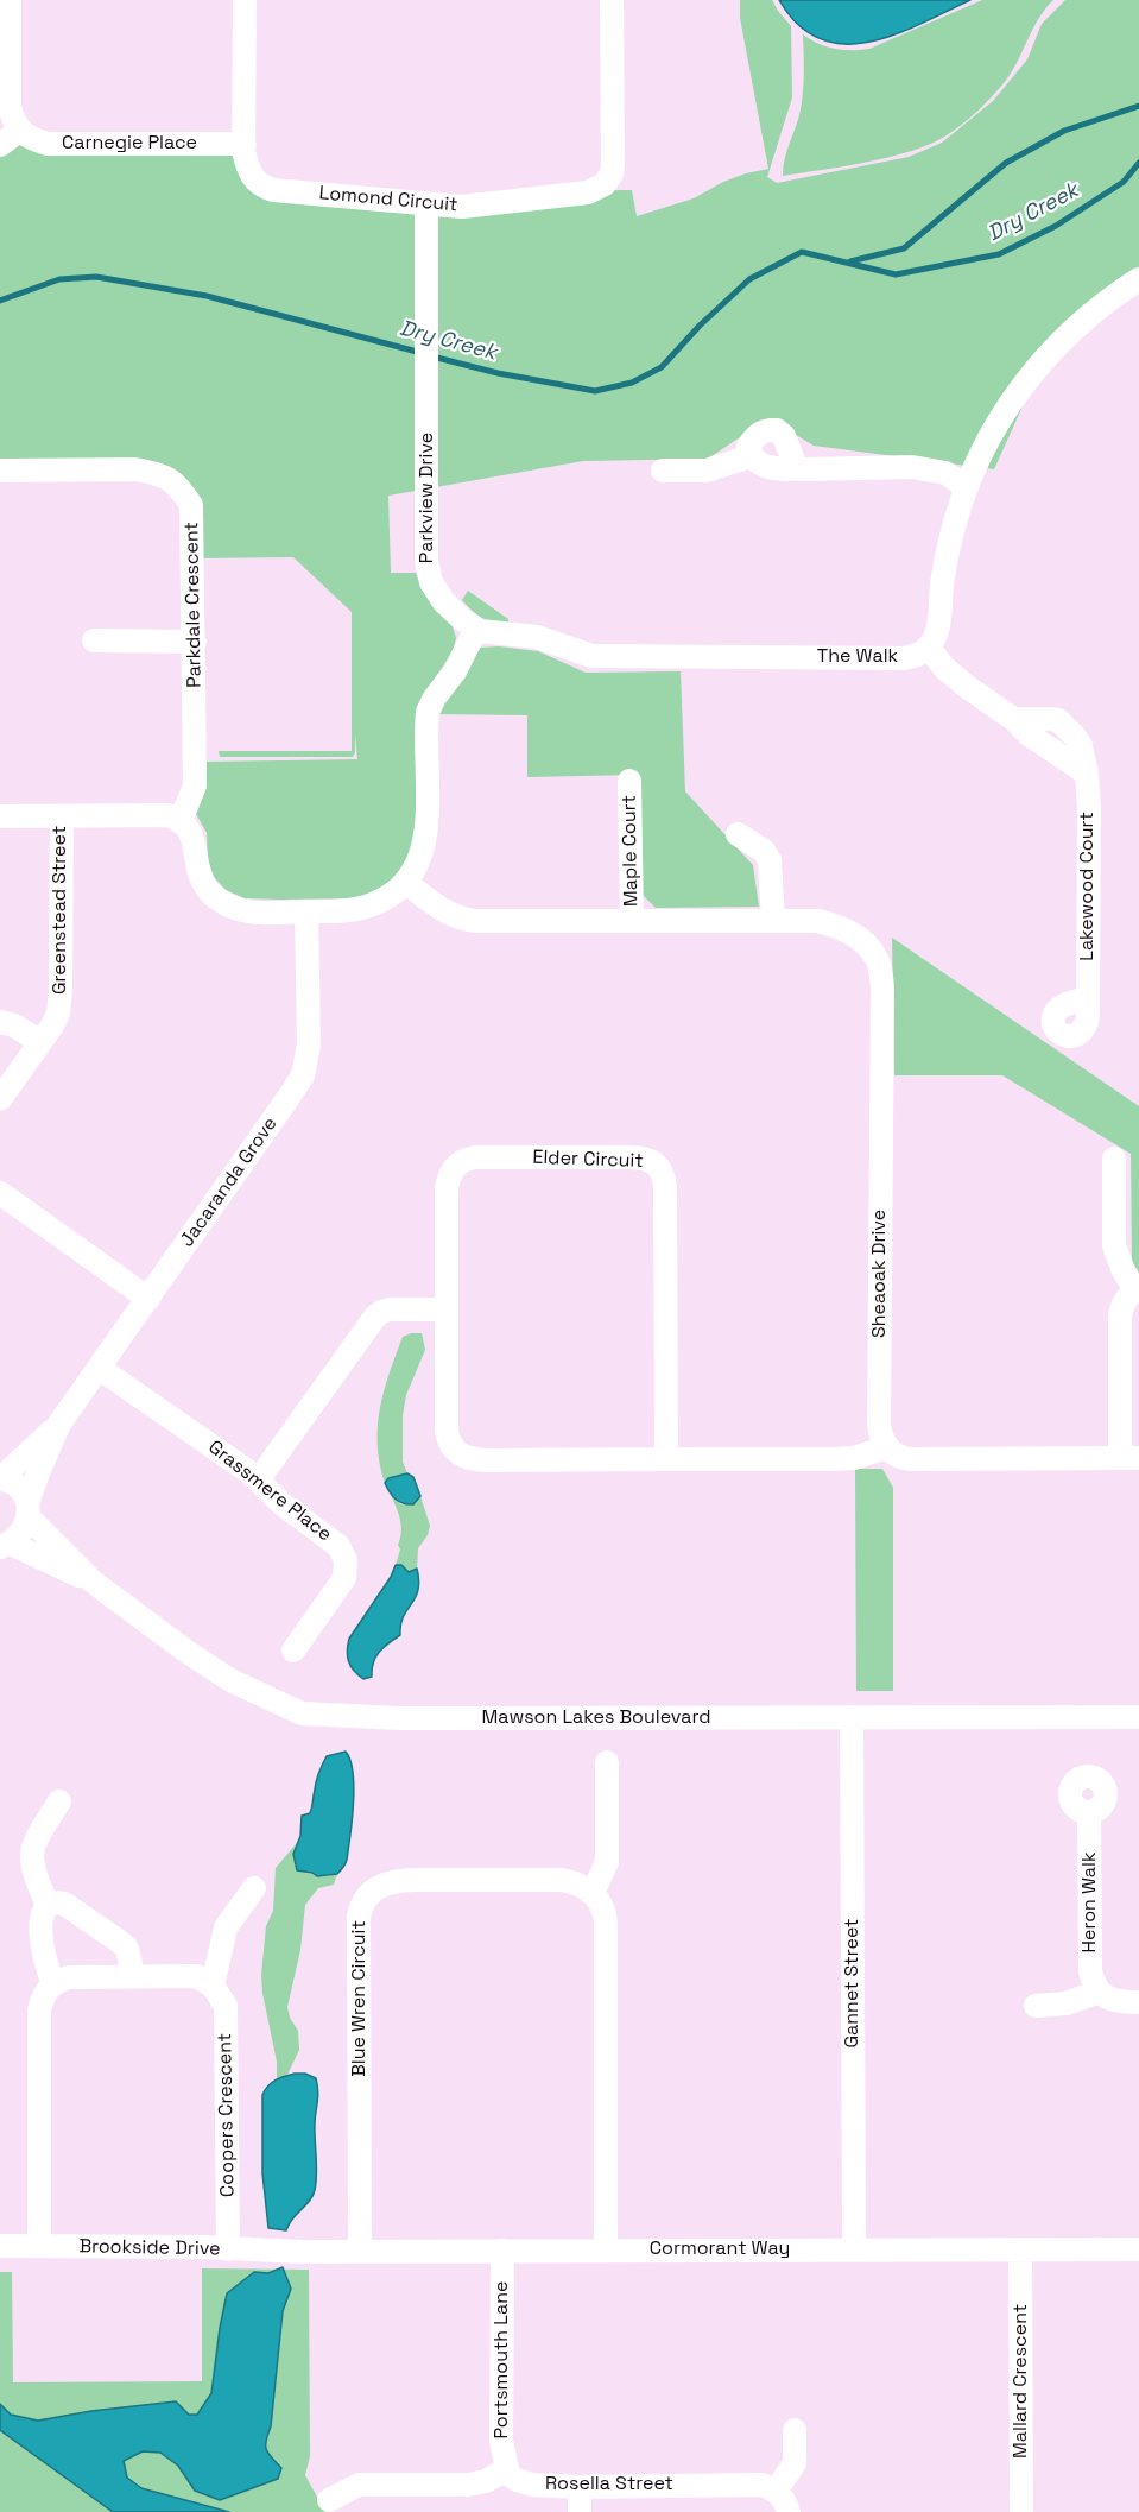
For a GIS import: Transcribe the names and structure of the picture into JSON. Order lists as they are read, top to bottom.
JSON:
{
  "streets": {
    "street": [
      "Carnegie Place",
      "Lomond Circuit",
      "Parkview Drive",
      "Parkdale Crescent",
      "The Walk",
      "Maple Court",
      "Lakewood Court",
      "Greenstead Street",
      "Elder Circuit",
      "Jacaranda Grove",
      "Sheaoak Drive",
      "Grassmere Place",
      "Mawson Lakes Boulevard",
      "Heron Walk",
      "Gannet Street",
      "Blue Wren Circuit",
      "Coopers Crescent",
      "Brookside Drive",
      "Cormorant Way",
      "Portsmouth Lane",
      "Mallard Crescent",
      "Rosella Street"
    ]
  },
  "crossings": [
    ["Carnegie Place", "Lomond Circuit"],
    ["Lomond Circuit", "Parkview Drive"],
    ["Parkview Drive", "The Walk"],
    ["The Walk", "Lakewood Court"],
    ["Maple Court", "Sheaoak Drive"],
    ["Elder Circuit", "Sheaoak Drive"],
    ["Jacaranda Grove", "Grassmere Place"],
    ["Jacaranda Grove", "Mawson Lakes Boulevard"],
    ["Mawson Lakes Boulevard", "Gannet Street"],
    ["Gannet Street", "Cormorant Way"],
    ["Blue Wren Circuit", "Cormorant Way"],
    ["Coopers Crescent", "Brookside Drive"],
    ["Brookside Drive", "Cormorant Way"],
    ["Cormorant Way", "Portsmouth Lane"],
    ["Cormorant Way", "Mallard Crescent"],
    ["Portsmouth Lane", "Rosella Street"]
  ],
  "water": ["Dry Creek"]
}
